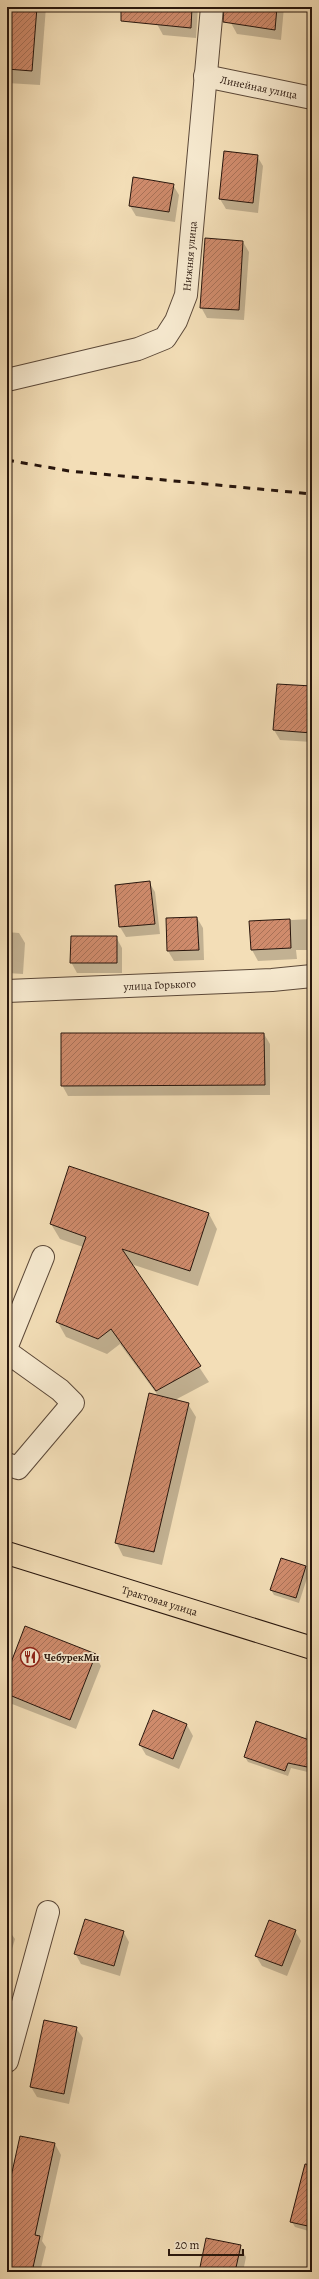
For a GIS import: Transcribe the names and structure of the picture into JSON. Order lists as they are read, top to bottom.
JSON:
{
  "streets": {
    "highway": ["Трактовая улица"],
    "street": ["Линейная улица", "Нижняя улица", "улица Горького"]
  },
  "crossings": [
    ["Линейная улица", "Нижняя улица"]
  ],
  "places": {
    "restaurant": ["ЧебурекМи"]
  },
  "scale_bar": "20 m"
}
